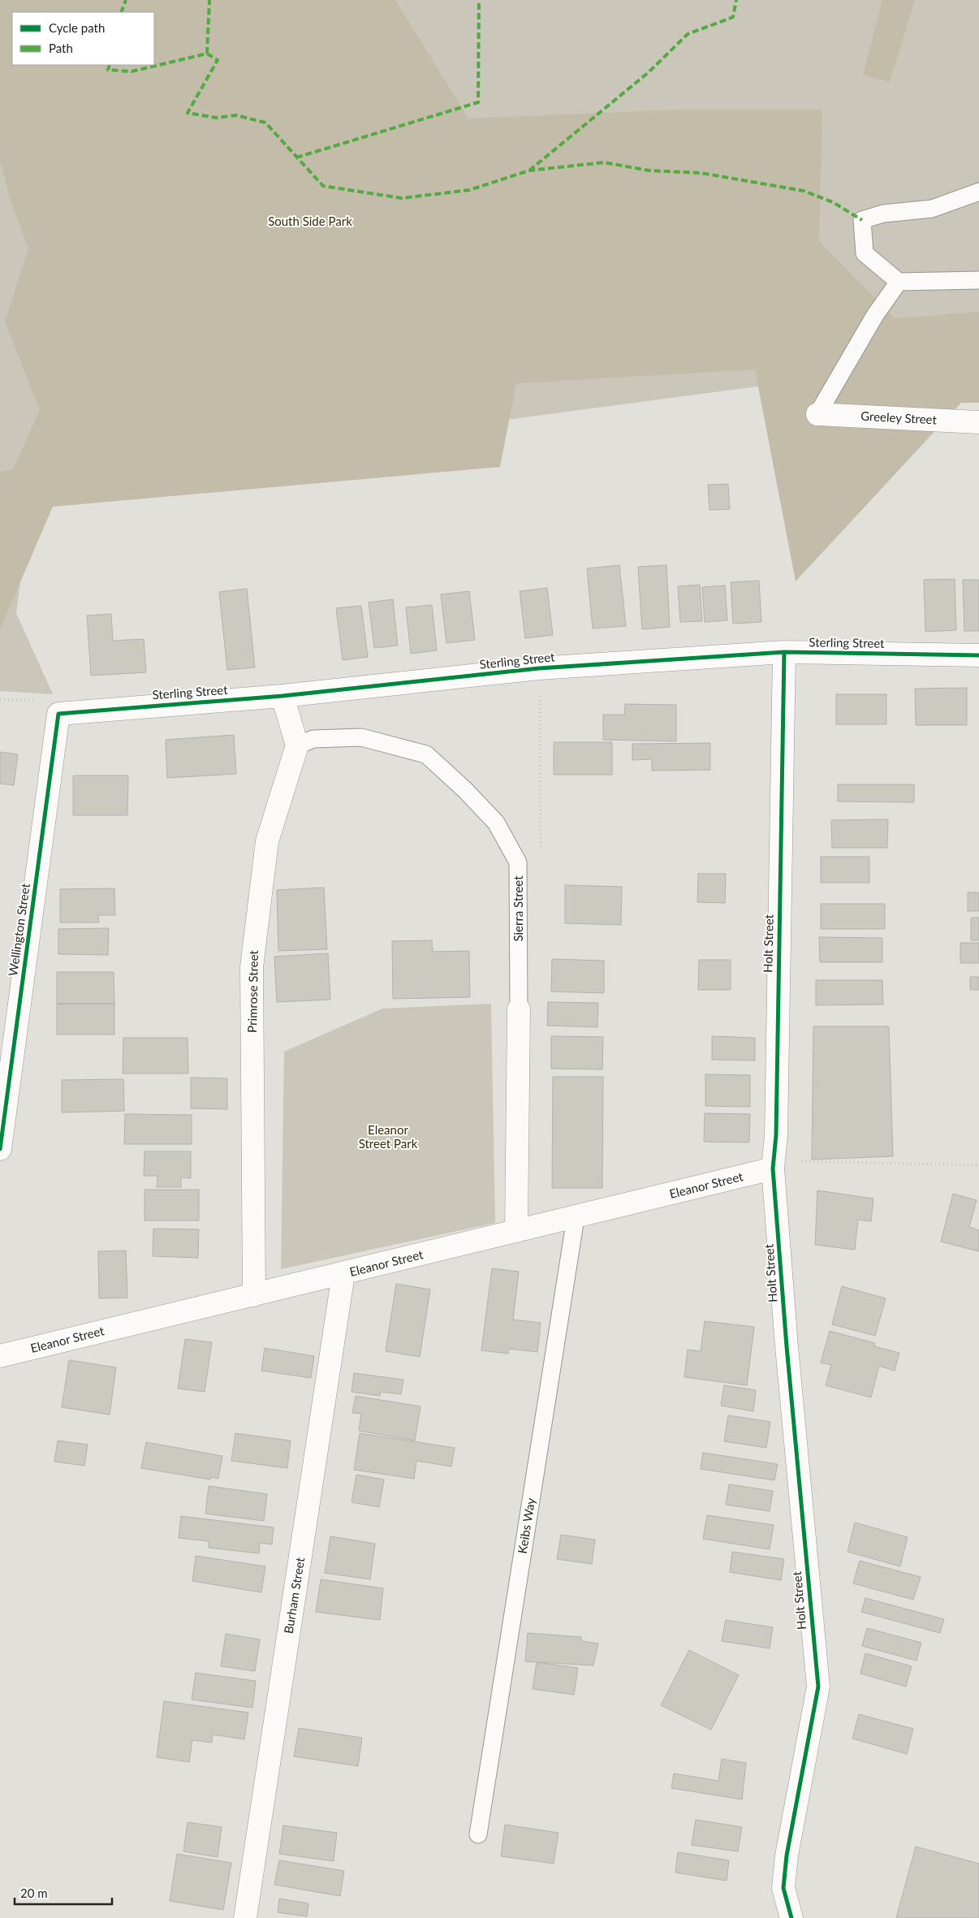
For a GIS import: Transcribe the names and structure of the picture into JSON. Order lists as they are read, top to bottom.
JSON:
{
  "streets": {
    "street": [
      "Greeley Street",
      "Sterling Street",
      "Sierra Street",
      "Wellington Street",
      "Holt Street",
      "Primrose Street",
      "Eleanor Street",
      "Burham Street"
    ],
    "lane": ["Keibs Way"]
  },
  "crossings": [
    ["Sterling Street", "Wellington Street"],
    ["Sterling Street", "Holt Street"],
    ["Sierra Street", "Primrose Street"],
    ["Sierra Street", "Eleanor Street"],
    ["Holt Street", "Eleanor Street"],
    ["Primrose Street", "Eleanor Street"],
    ["Eleanor Street", "Keibs Way"],
    ["Eleanor Street", "Burham Street"]
  ],
  "parks": ["South Side Park", "Eleanor Street Park"],
  "legend": ["Cycle path", "Path"],
  "scale_bar": "20 m"
}
